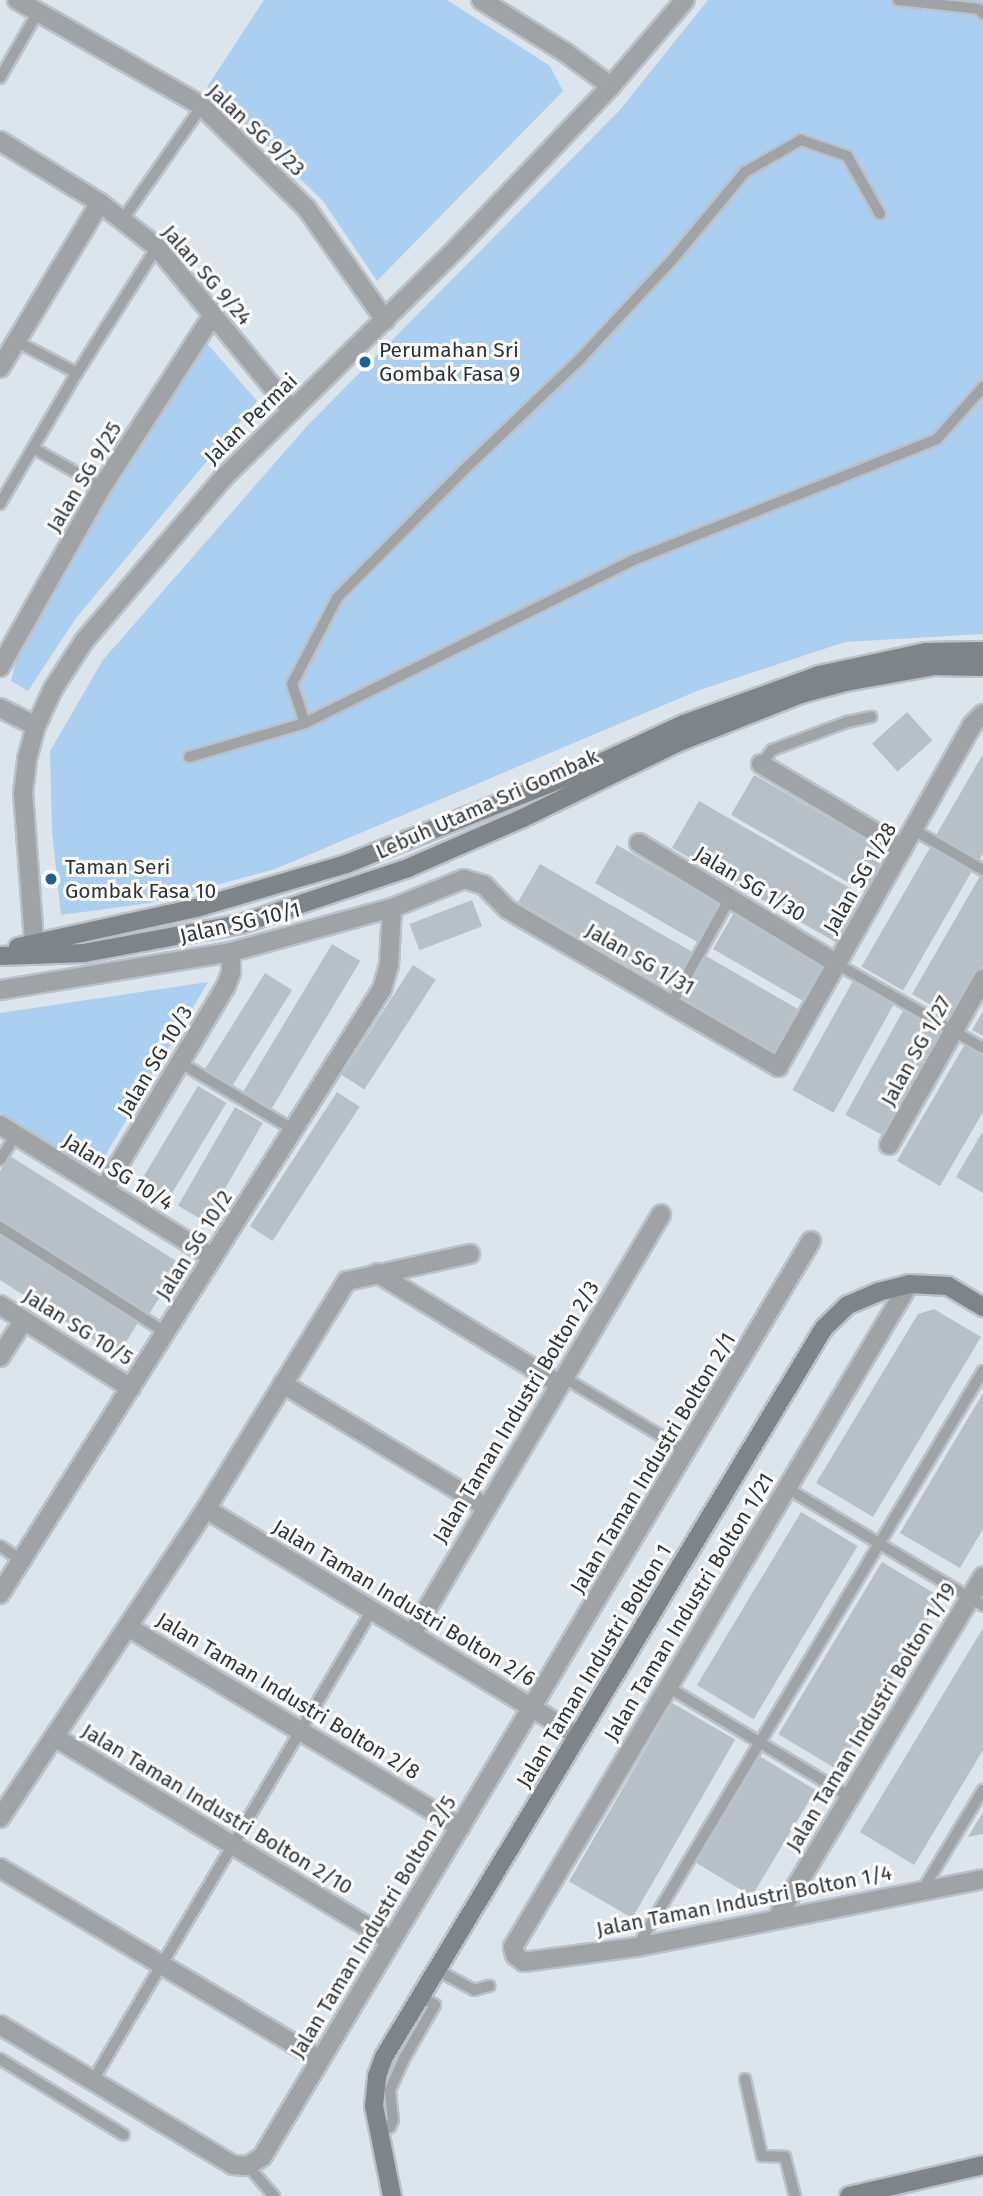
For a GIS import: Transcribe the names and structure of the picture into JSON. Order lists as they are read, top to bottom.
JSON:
{
  "streets": {
    "street": [
      "Jalan SG 9/23",
      "Jalan SG 9/24",
      "Jalan Permai",
      "Jalan SG 9/25",
      "Lebuh Utama Sri Gombak",
      "Jalan SG 1/28",
      "Jalan SG 1/30",
      "Jalan SG 10/1",
      "Jalan SG 1/31",
      "Jalan SG 1/27",
      "Jalan SG 10/3",
      "Jalan SG 10/4",
      "Jalan SG 10/2",
      "Jalan SG 10/5",
      "Jalan Taman Industri Bolton 2/3",
      "Jalan Taman Industri Bolton 2/1",
      "Jalan Taman Industri Bolton 2/6",
      "Jalan Taman Industri Bolton 1/21",
      "Jalan Taman Industri Bolton 1",
      "Jalan Taman Industri Bolton 2/8",
      "Jalan Taman Industri Bolton 1/19",
      "Jalan Taman Industri Bolton 2/10",
      "Jalan Taman Industri Bolton 1/4",
      "Jalan Taman Industri Bolton 2/5"
    ]
  },
  "crossings": [
    ["Jalan SG 9/23", "Jalan Permai"],
    ["Jalan SG 9/24", "Jalan Permai"],
    ["Jalan SG 9/24", "Jalan SG 9/25"],
    ["Jalan Permai", "Lebuh Utama Sri Gombak"],
    ["Jalan SG 1/28", "Jalan SG 1/30"],
    ["Jalan SG 1/28", "Jalan SG 1/31"],
    ["Jalan SG 10/1", "Jalan SG 1/31"],
    ["Jalan SG 10/1", "Jalan SG 10/3"],
    ["Jalan SG 10/1", "Jalan SG 10/2"],
    ["Jalan SG 10/3", "Jalan SG 10/4"],
    ["Jalan SG 10/4", "Jalan SG 10/2"],
    ["Jalan SG 10/2", "Jalan SG 10/5"],
    ["Jalan Taman Industri Bolton 2/3", "Jalan Taman Industri Bolton 2/6"],
    ["Jalan Taman Industri Bolton 2/1", "Jalan Taman Industri Bolton 2/6"],
    ["Jalan Taman Industri Bolton 2/1", "Jalan Taman Industri Bolton 2/5"],
    ["Jalan Taman Industri Bolton 2/6", "Jalan Taman Industri Bolton 1"],
    ["Jalan Taman Industri Bolton 2/6", "Jalan Taman Industri Bolton 2/5"],
    ["Jalan Taman Industri Bolton 1/21", "Jalan Taman Industri Bolton 1"],
    ["Jalan Taman Industri Bolton 1/21", "Jalan Taman Industri Bolton 1/4"],
    ["Jalan Taman Industri Bolton 2/8", "Jalan Taman Industri Bolton 2/5"],
    ["Jalan Taman Industri Bolton 1/19", "Jalan Taman Industri Bolton 1/4"],
    ["Jalan Taman Industri Bolton 2/10", "Jalan Taman Industri Bolton 2/5"]
  ],
  "places": ["Perumahan Sri Gombak Fasa 9", "Taman Seri Gombak Fasa 10"]
}
